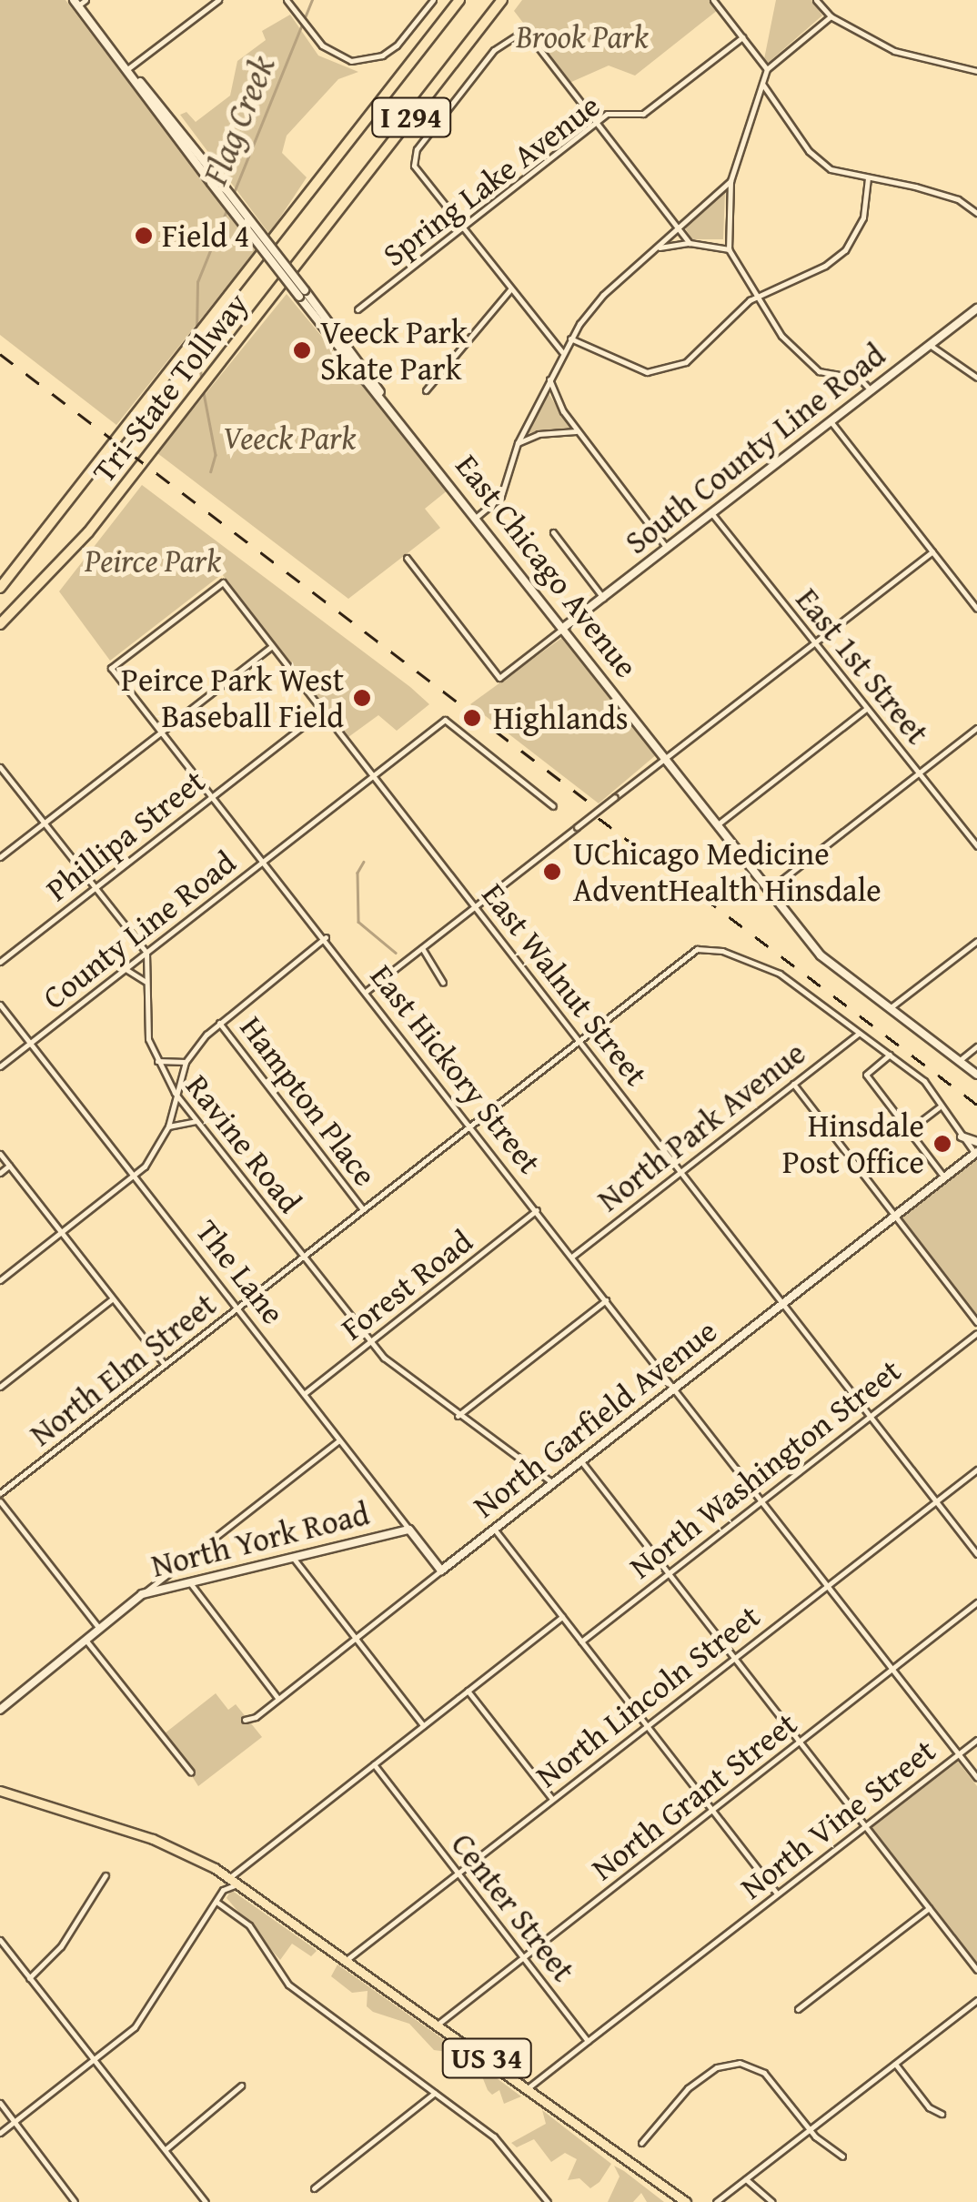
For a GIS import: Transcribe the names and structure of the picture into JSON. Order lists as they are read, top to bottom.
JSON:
{
  "streets": {
    "highway": ["I 294", "Tri-State Tollway"],
    "main road": [
      "South County Line Road",
      "East Chicago Avenue",
      "The Lane",
      "North Garfield Avenue",
      "North York Road",
      "US 34"
    ],
    "street": [
      "Spring Lake Avenue",
      "East 1st Street",
      "Phillipa Street",
      "County Line Road",
      "East Walnut Street",
      "East Hickory Street",
      "Hampton Place",
      "North Park Avenue",
      "Ravine Road",
      "Forest Road",
      "North Elm Street",
      "North Washington Street",
      "North Lincoln Street",
      "North Grant Street",
      "North Vine Street",
      "Center Street"
    ]
  },
  "crossings": [
    ["South County Line Road", "East Chicago Avenue"],
    ["South County Line Road", "East 1st Street"],
    ["Phillipa Street", "East Walnut Street"],
    ["Phillipa Street", "East Hickory Street"],
    ["County Line Road", "East Walnut Street"],
    ["County Line Road", "East Hickory Street"],
    ["County Line Road", "Ravine Road"],
    ["County Line Road", "The Lane"],
    ["East Walnut Street", "East Hickory Street"],
    ["East Walnut Street", "North Park Avenue"],
    ["East Walnut Street", "North Elm Street"],
    ["East Walnut Street", "North Garfield Avenue"],
    ["East Walnut Street", "North Washington Street"],
    ["East Walnut Street", "North Lincoln Street"],
    ["East Hickory Street", "North Park Avenue"],
    ["East Hickory Street", "Forest Road"],
    ["East Hickory Street", "North Elm Street"],
    ["East Hickory Street", "North Garfield Avenue"],
    ["East Hickory Street", "North Washington Street"],
    ["East Hickory Street", "North Lincoln Street"],
    ["East Hickory Street", "North Grant Street"],
    ["East Hickory Street", "North Vine Street"],
    ["Hampton Place", "North Elm Street"],
    ["North Park Avenue", "North Elm Street"],
    ["Ravine Road", "Forest Road"],
    ["Ravine Road", "North Elm Street"],
    ["Ravine Road", "North Garfield Avenue"],
    ["The Lane", "Forest Road"],
    ["The Lane", "North Elm Street"],
    ["The Lane", "North Garfield Avenue"],
    ["The Lane", "North York Road"],
    ["North Elm Street", "North Garfield Avenue"],
    ["North Lincoln Street", "Center Street"],
    ["North Lincoln Street", "US 34"],
    ["North Grant Street", "Center Street"],
    ["North Grant Street", "US 34"],
    ["North Vine Street", "Center Street"]
  ],
  "water": ["Flag Creek"],
  "parks": ["Brook Park", "Veeck Park", "Peirce Park"],
  "places": [
    "Field 4",
    "Veeck Park Skate Park",
    "Peirce Park West Baseball Field",
    "Highlands",
    "UChicago Medicine AdventHealth Hinsdale",
    "Hinsdale Post Office"
  ]
}
